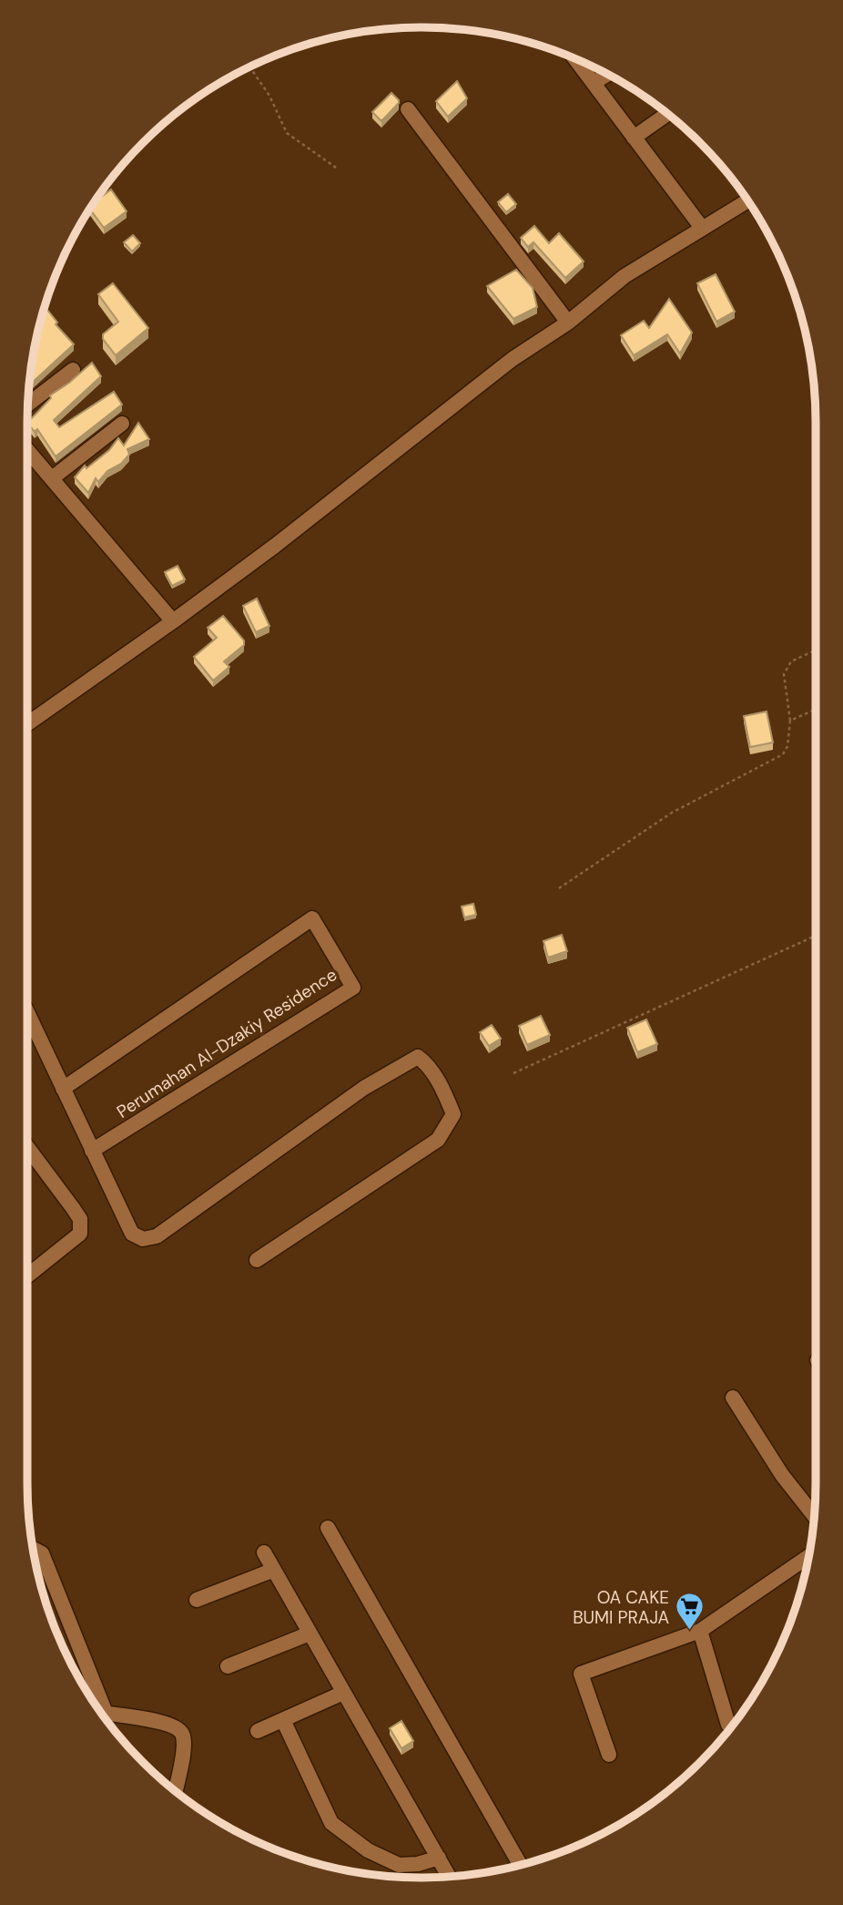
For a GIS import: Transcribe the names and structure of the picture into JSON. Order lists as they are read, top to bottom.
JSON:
{
  "streets": {
    "street": ["Perumahan Al-Dzakiy Residence"]
  },
  "places": {
    "supermarket": ["OA CAKE BUMI PRAJA"]
  }
}
